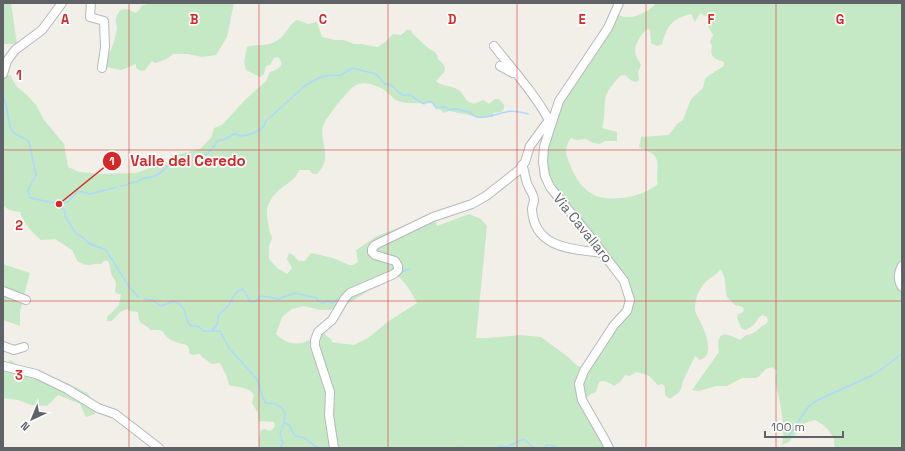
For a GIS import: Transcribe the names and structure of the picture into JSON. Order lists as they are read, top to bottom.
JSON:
{
  "streets": {
    "street": ["Via Cavallaro"]
  },
  "places": ["Valle del Ceredo"],
  "scale_bar": "100 m",
  "north": "bottom left",
  "grid": {
    "columns": [
      "A",
      "B",
      "C",
      "D",
      "E",
      "F",
      "G"
    ],
    "rows": ["1", "2", "3"]
  }
}
